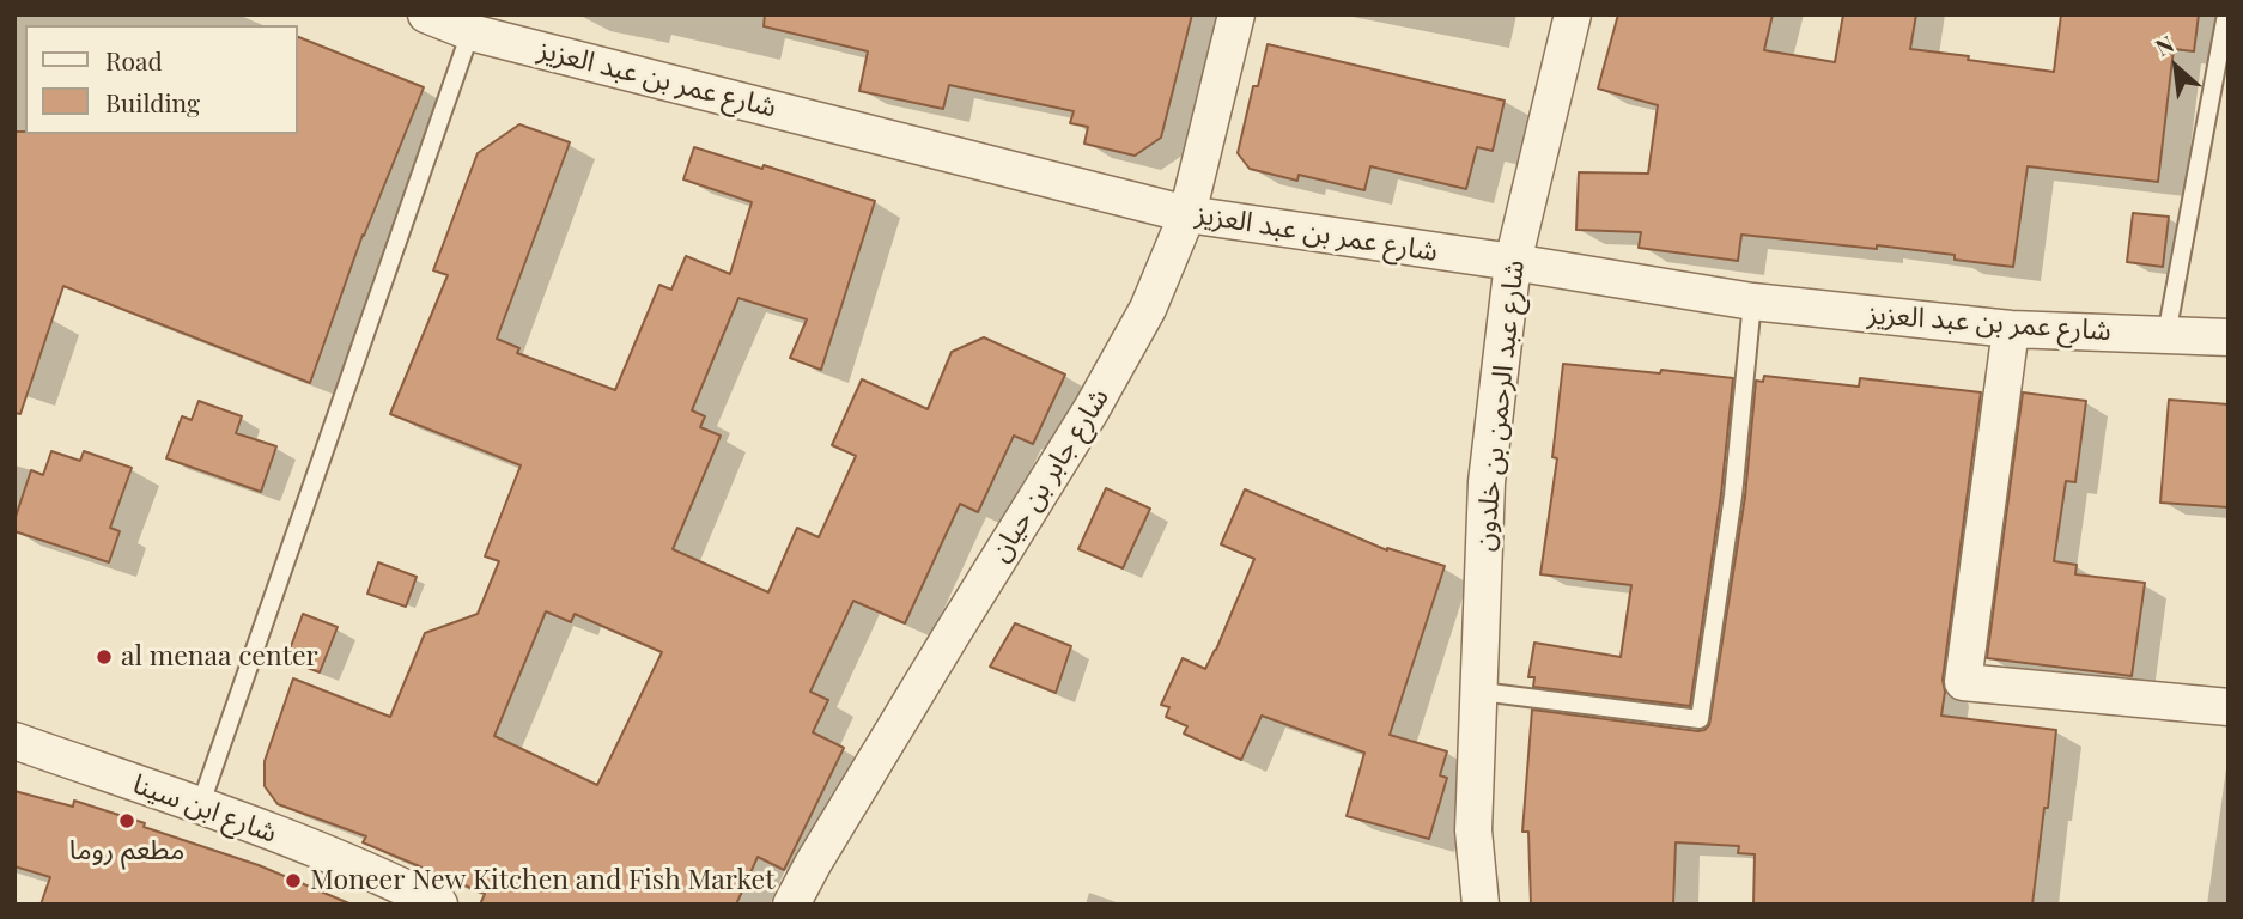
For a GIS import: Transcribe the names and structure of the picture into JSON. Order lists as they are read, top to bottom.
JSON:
{
  "streets": {
    "street": [
      "شارع عمر بن عبد العزيز",
      "شارع عبد الرحمن بن خلدون",
      "شارع جابر بن حيان",
      "شارع ابن سينا"
    ]
  },
  "crossings": [
    ["شارع عمر بن عبد العزيز", "شارع عبد الرحمن بن خلدون"],
    ["شارع عمر بن عبد العزيز", "شارع جابر بن حيان"]
  ],
  "places": ["al menaa center", "مطعم روما", "Moneer New Kitchen and Fish Market"],
  "legend": ["Road", "Building"],
  "north": "top left"
}
